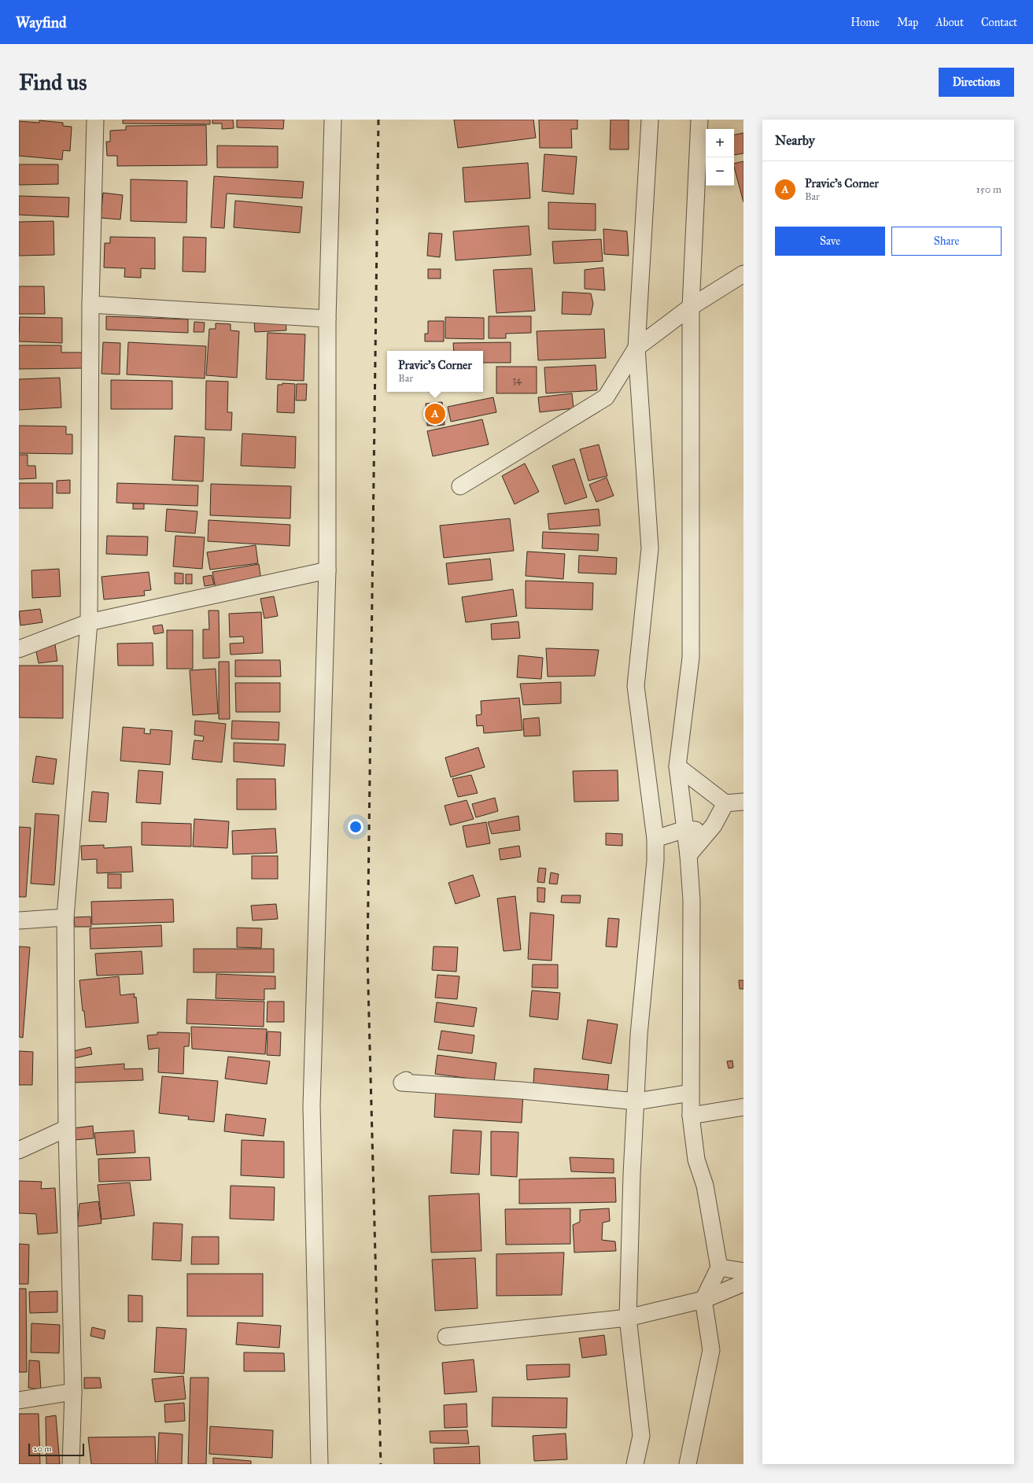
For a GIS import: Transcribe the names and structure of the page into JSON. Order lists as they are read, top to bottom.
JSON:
{
  "house_numbers": ["34"],
  "scale_bar": "20 m",
  "page": {
    "header": "Wayfind",
    "nav": [
      "Home",
      "Map",
      "About",
      "Contact"
    ],
    "buttons": [
      "Directions",
      ["Save", "Share"]
    ],
    "title": "Find us",
    "heading": "Nearby",
    "map_buttons": ["+", "−"],
    "list": [
      {
        "mark": "A",
        "name": "Pravic's Corner",
        "note": "Bar",
        "value": "150 m"
      }
    ],
    "popup": ["Pravic's Corner", "Bar"],
    "pins": "A",
    "scale": "20 m"
  }
}
